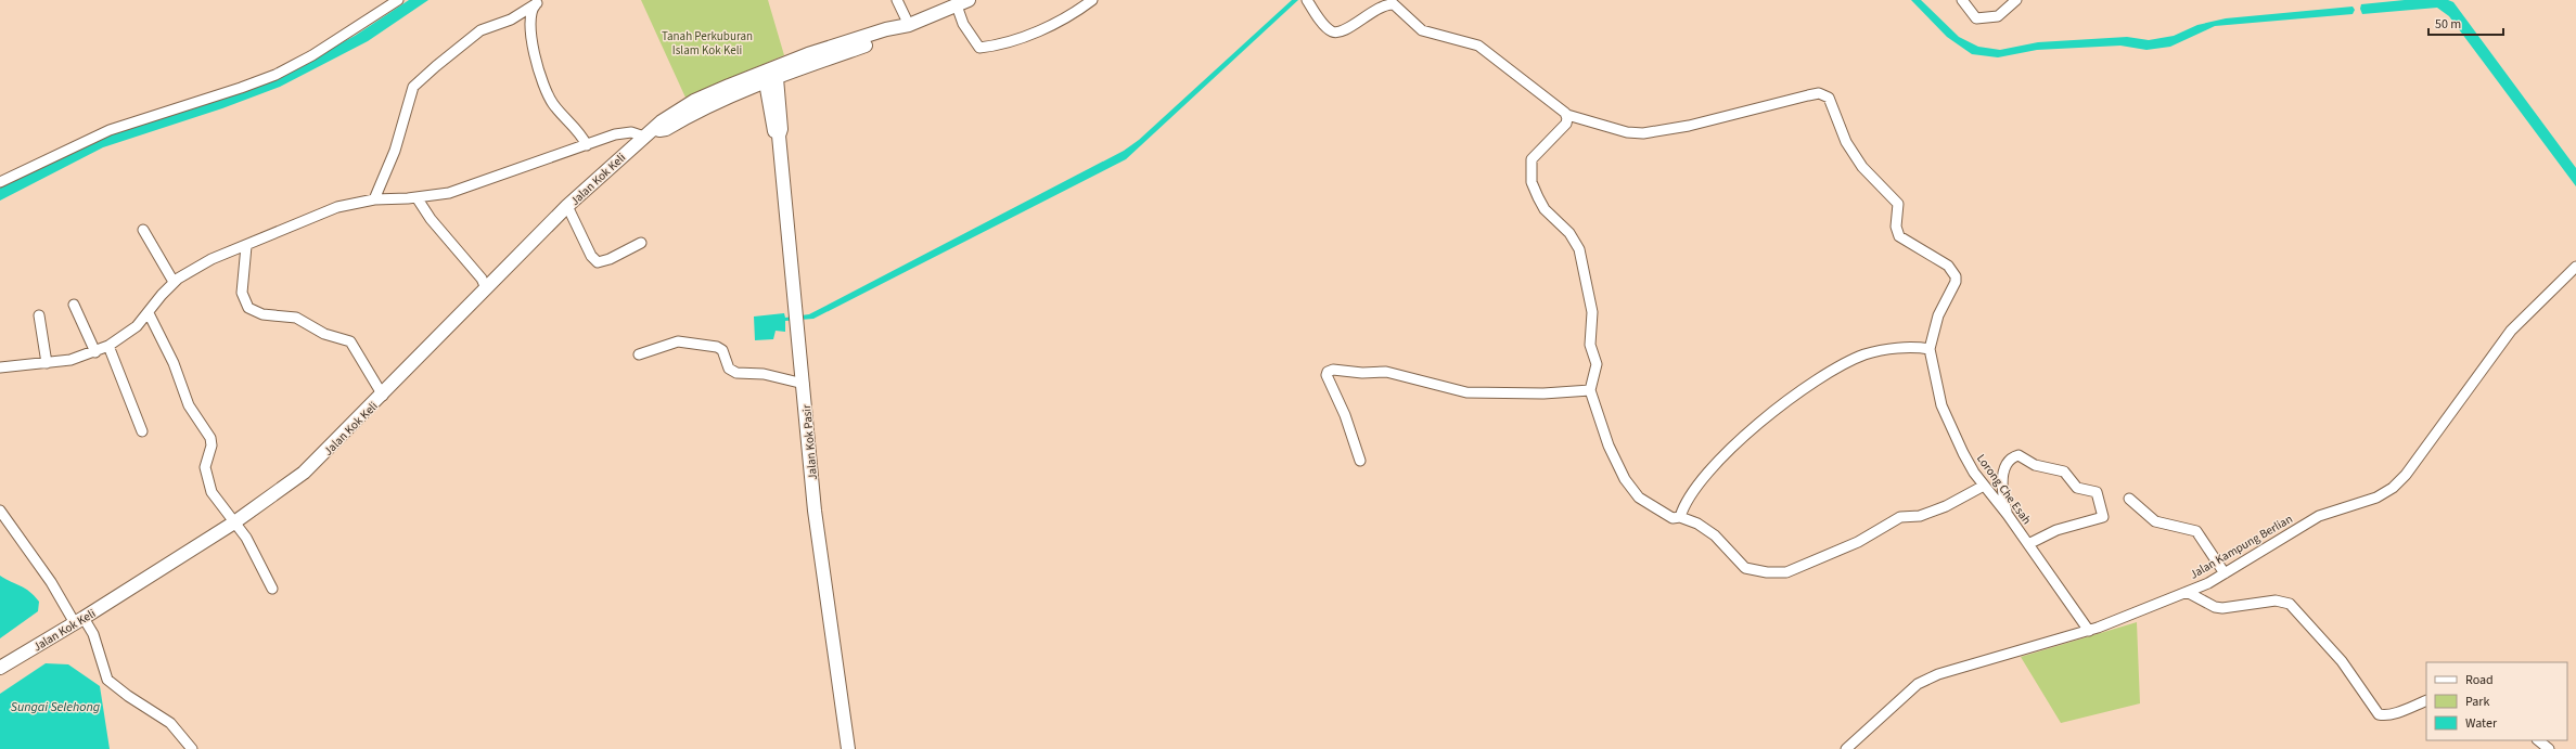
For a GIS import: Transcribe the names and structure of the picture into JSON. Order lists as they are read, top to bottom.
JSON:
{
  "streets": {
    "street": [
      "Jalan Kok Keli",
      "Jalan Kok Pasir",
      "Lorong Che Esah",
      "Jalan Kampung Berlian"
    ]
  },
  "crossings": [
    ["Jalan Kok Keli", "Jalan Kok Pasir"],
    ["Lorong Che Esah", "Jalan Kampung Berlian"]
  ],
  "water": ["Sungai Selehong"],
  "parks": ["Tanah Perkuburan Islam Kok Keli"],
  "legend": ["Road", "Park", "Water"],
  "scale_bar": "50 m"
}
